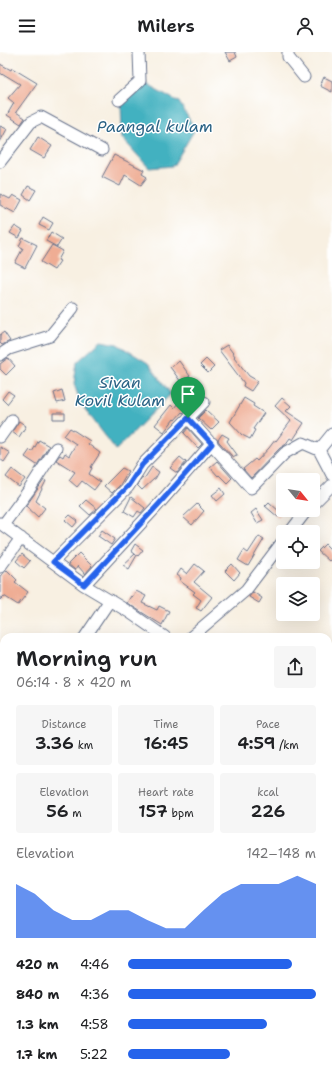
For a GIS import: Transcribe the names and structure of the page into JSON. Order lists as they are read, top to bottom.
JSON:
{
  "water": ["Paangal kulam", "Sivan Kovil Kulam"],
  "north": "bottom right",
  "page": {
    "header": "Milers",
    "heading": ["Morning run", "06:14 · 8 × 420 m"],
    "stats": [
      ["Distance", "3.36 km"],
      ["Time", "16:45"],
      ["Pace", "4:59 /km"],
      ["Elevation", "56 m"],
      ["Heart rate", "157 bpm"],
      ["kcal", "226"]
    ],
    "chart": ["Elevation", "142–148 m"],
    "list": [
      {
        "name": "420 m",
        "note": "4:46"
      },
      {
        "name": "840 m",
        "note": "4:36"
      },
      {
        "name": "1.3 km",
        "note": "4:58"
      },
      {
        "name": "1.7 km",
        "note": "5:22"
      }
    ]
  }
}
